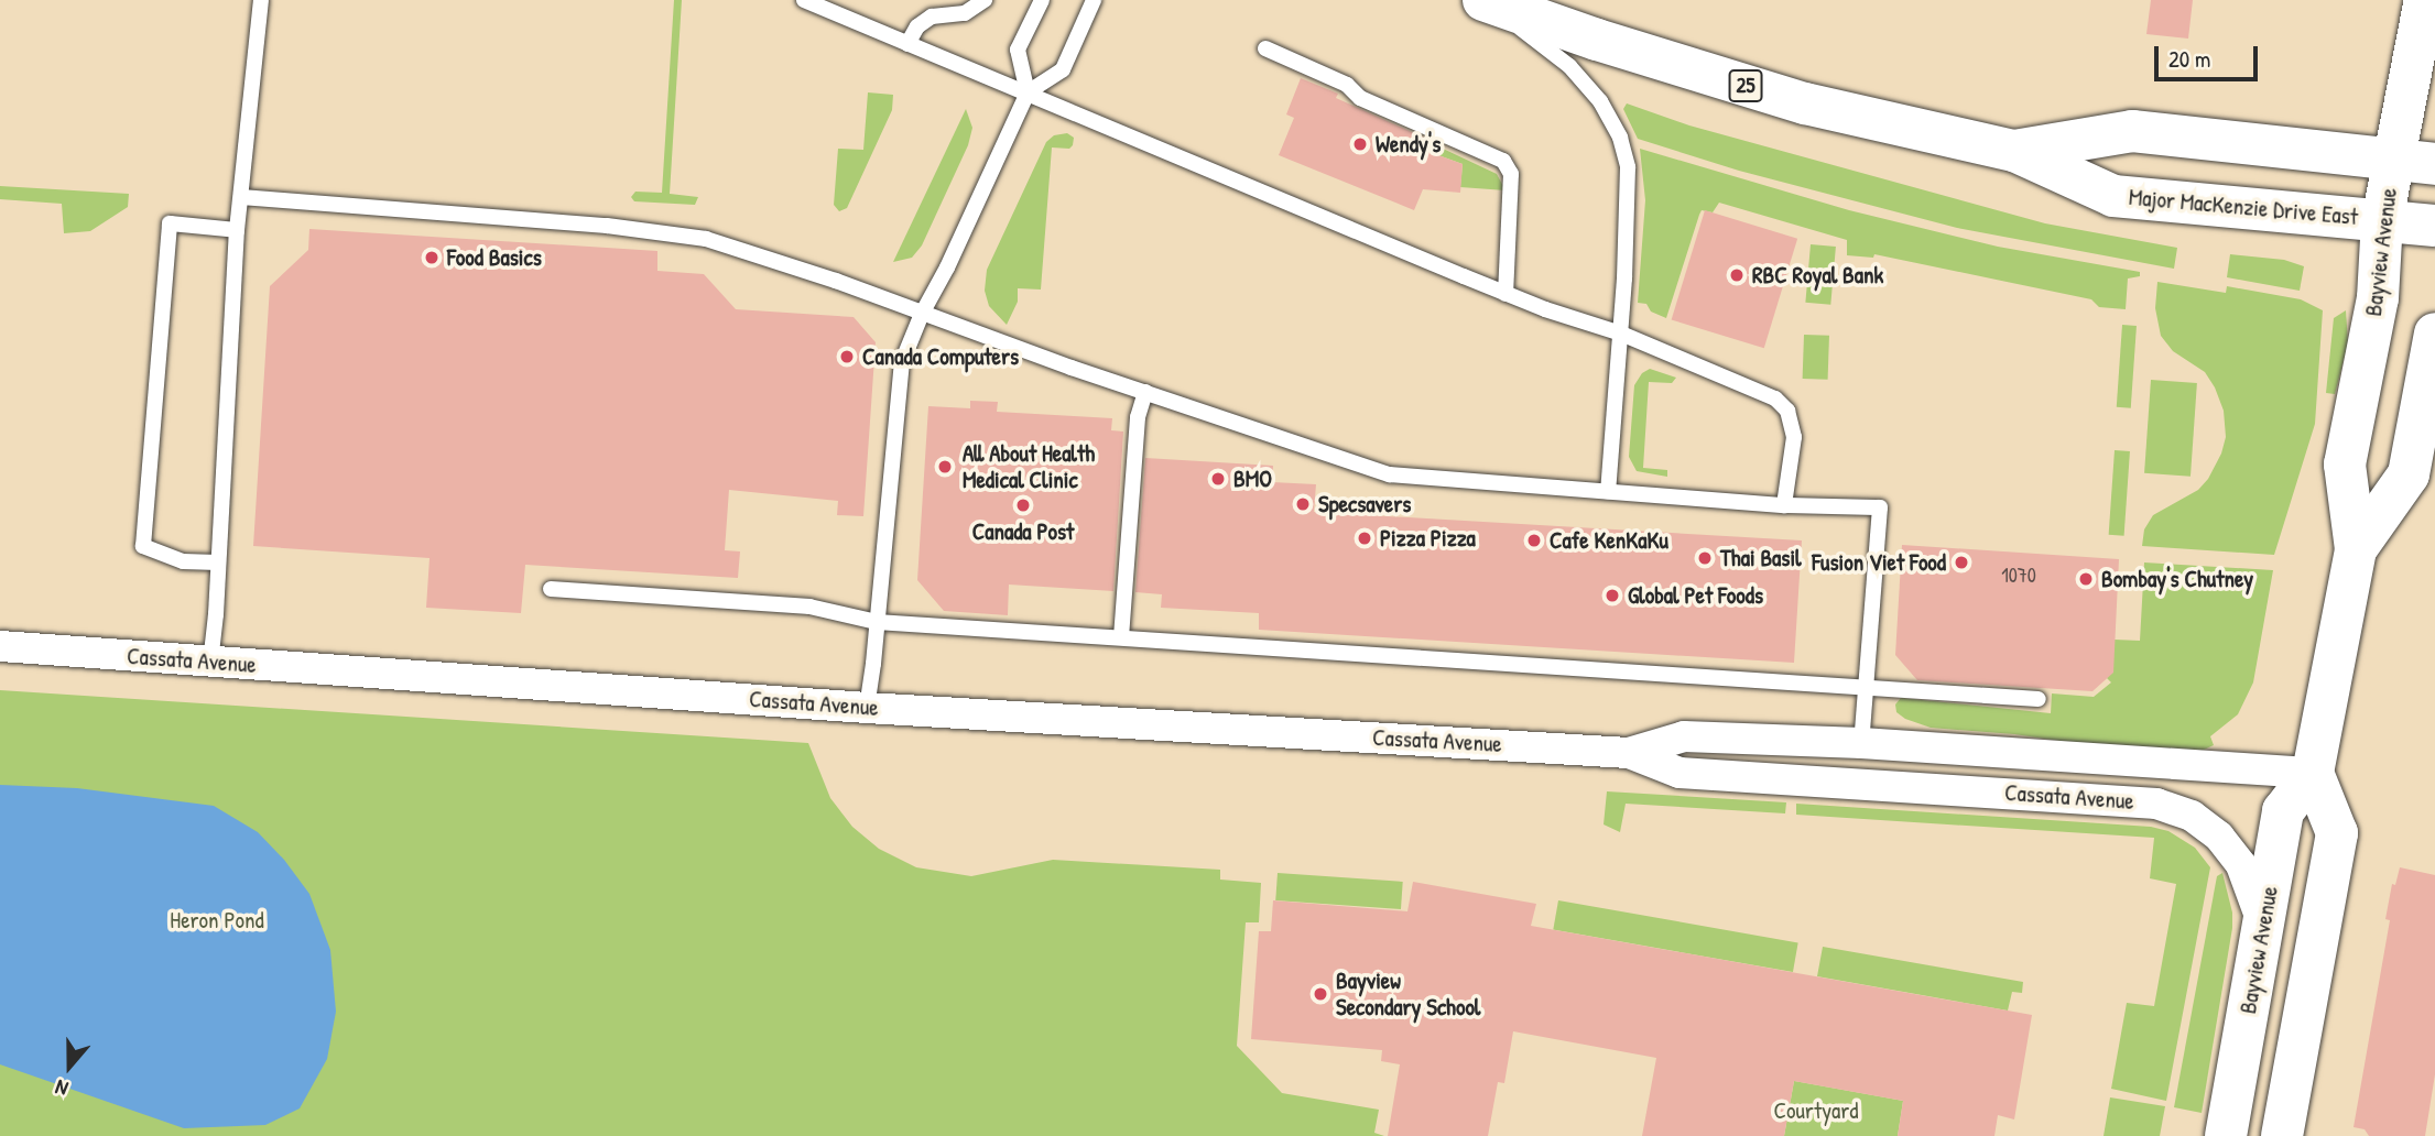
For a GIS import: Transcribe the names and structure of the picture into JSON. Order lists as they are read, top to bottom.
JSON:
{
  "streets": {
    "main road": ["25", "Major MacKenzie Drive East", "Bayview Avenue"],
    "street": ["Cassata Avenue"]
  },
  "crossings": [
    ["Major MacKenzie Drive East", "Bayview Avenue"],
    ["Bayview Avenue", "Cassata Avenue"]
  ],
  "parks": ["Heron Pond", "Courtyard"],
  "places": [
    "Wendy's",
    "Food Basics",
    "RBC Royal Bank",
    "Canada Computers",
    "All About Health Medical Clinic",
    "BMO",
    "Specsavers",
    "Canada Post",
    "Pizza Pizza",
    "Cafe KenKaKu",
    "Thai Basil",
    "Fusion Viet Food",
    "Bombay's Chutney",
    "Global Pet Foods",
    "Bayview Secondary School"
  ],
  "house_numbers": ["1070"],
  "scale_bar": "20 m",
  "north": "bottom"
}
